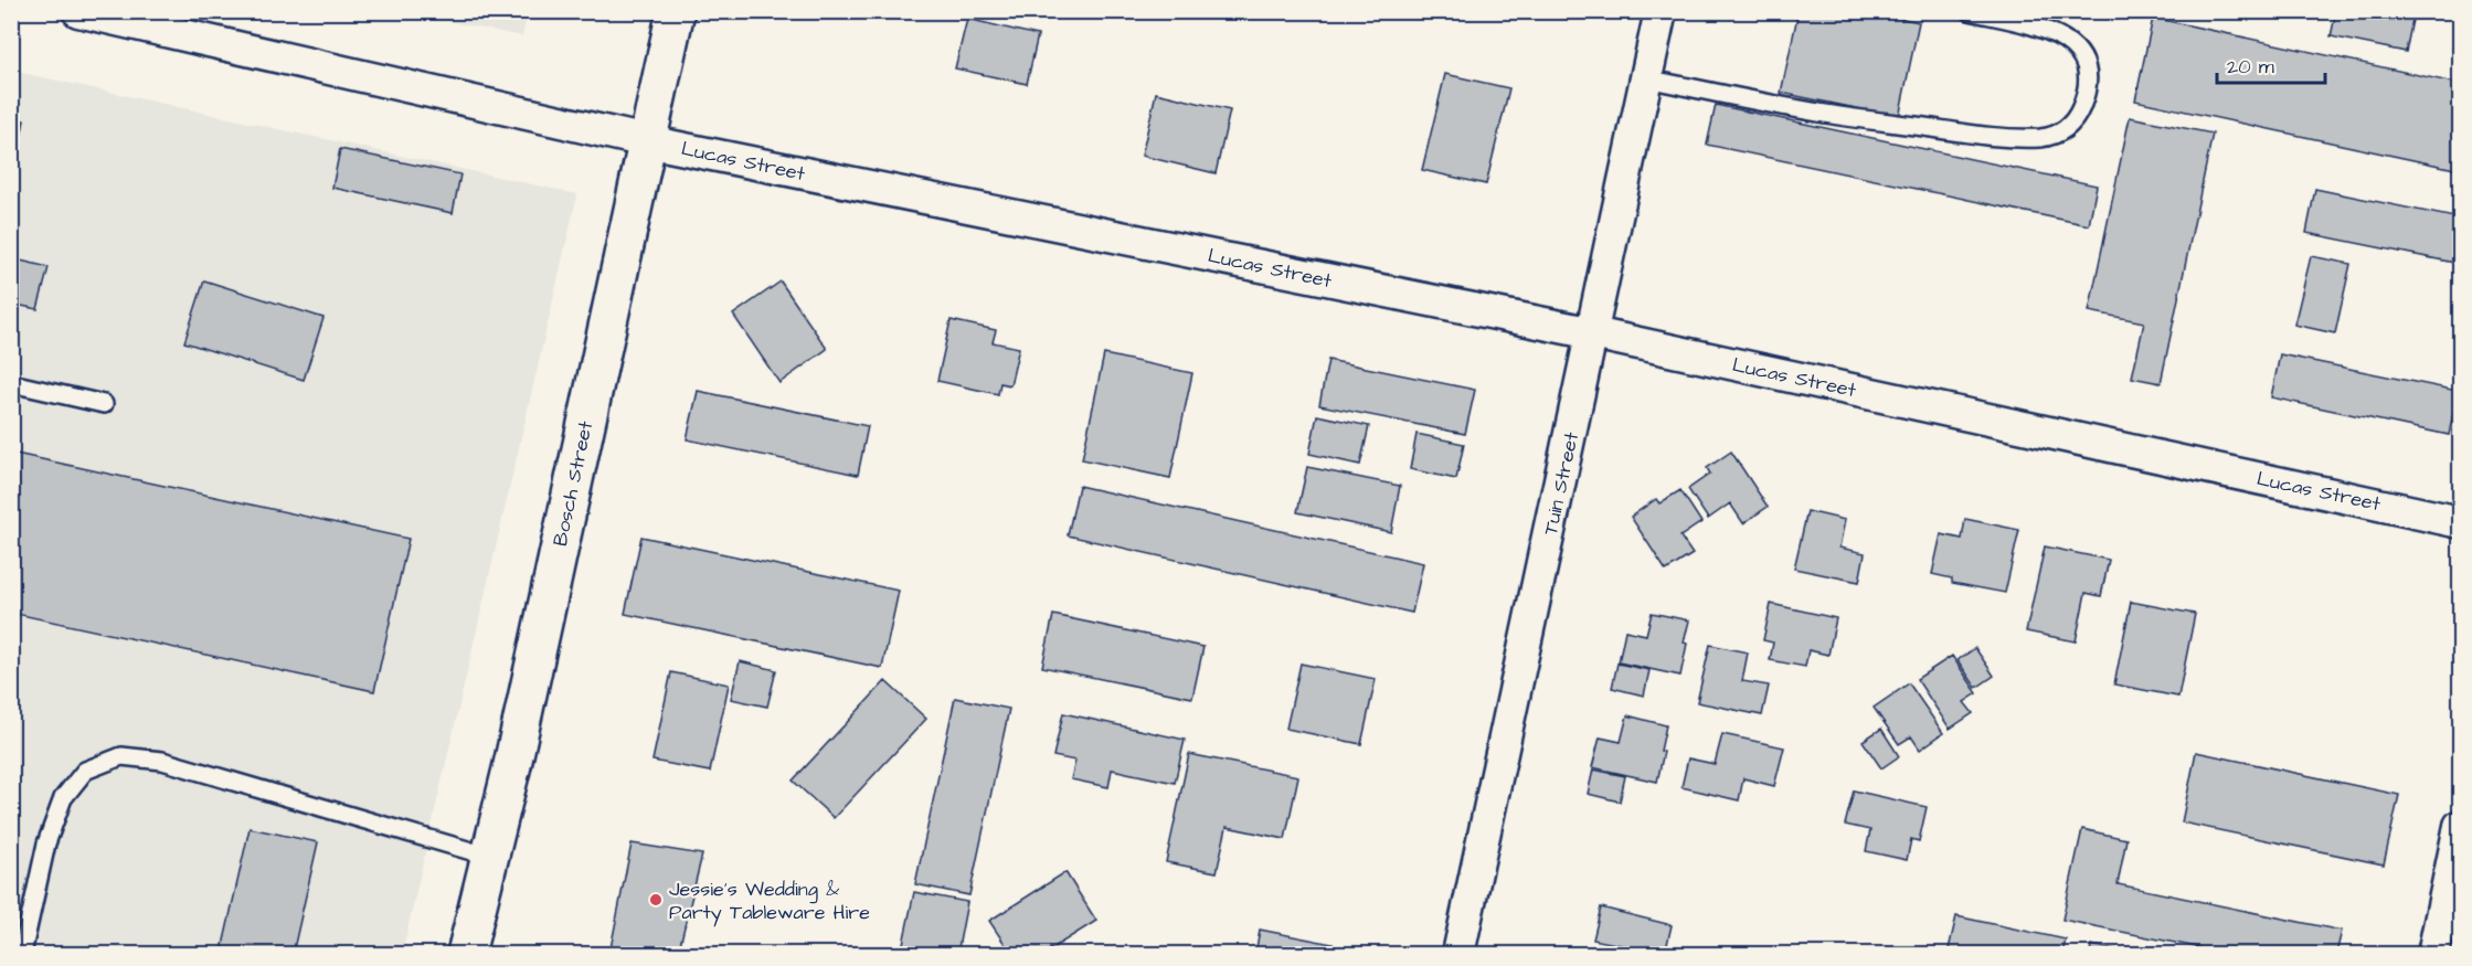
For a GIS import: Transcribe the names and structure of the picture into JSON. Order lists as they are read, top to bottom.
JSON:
{
  "streets": {
    "street": ["Lucas Street", "Bosch Street", "Tuin Street"]
  },
  "crossings": [
    ["Lucas Street", "Bosch Street"],
    ["Lucas Street", "Tuin Street"]
  ],
  "places": ["Jessie's Wedding & Party Tableware Hire"],
  "scale_bar": "20 m"
}
